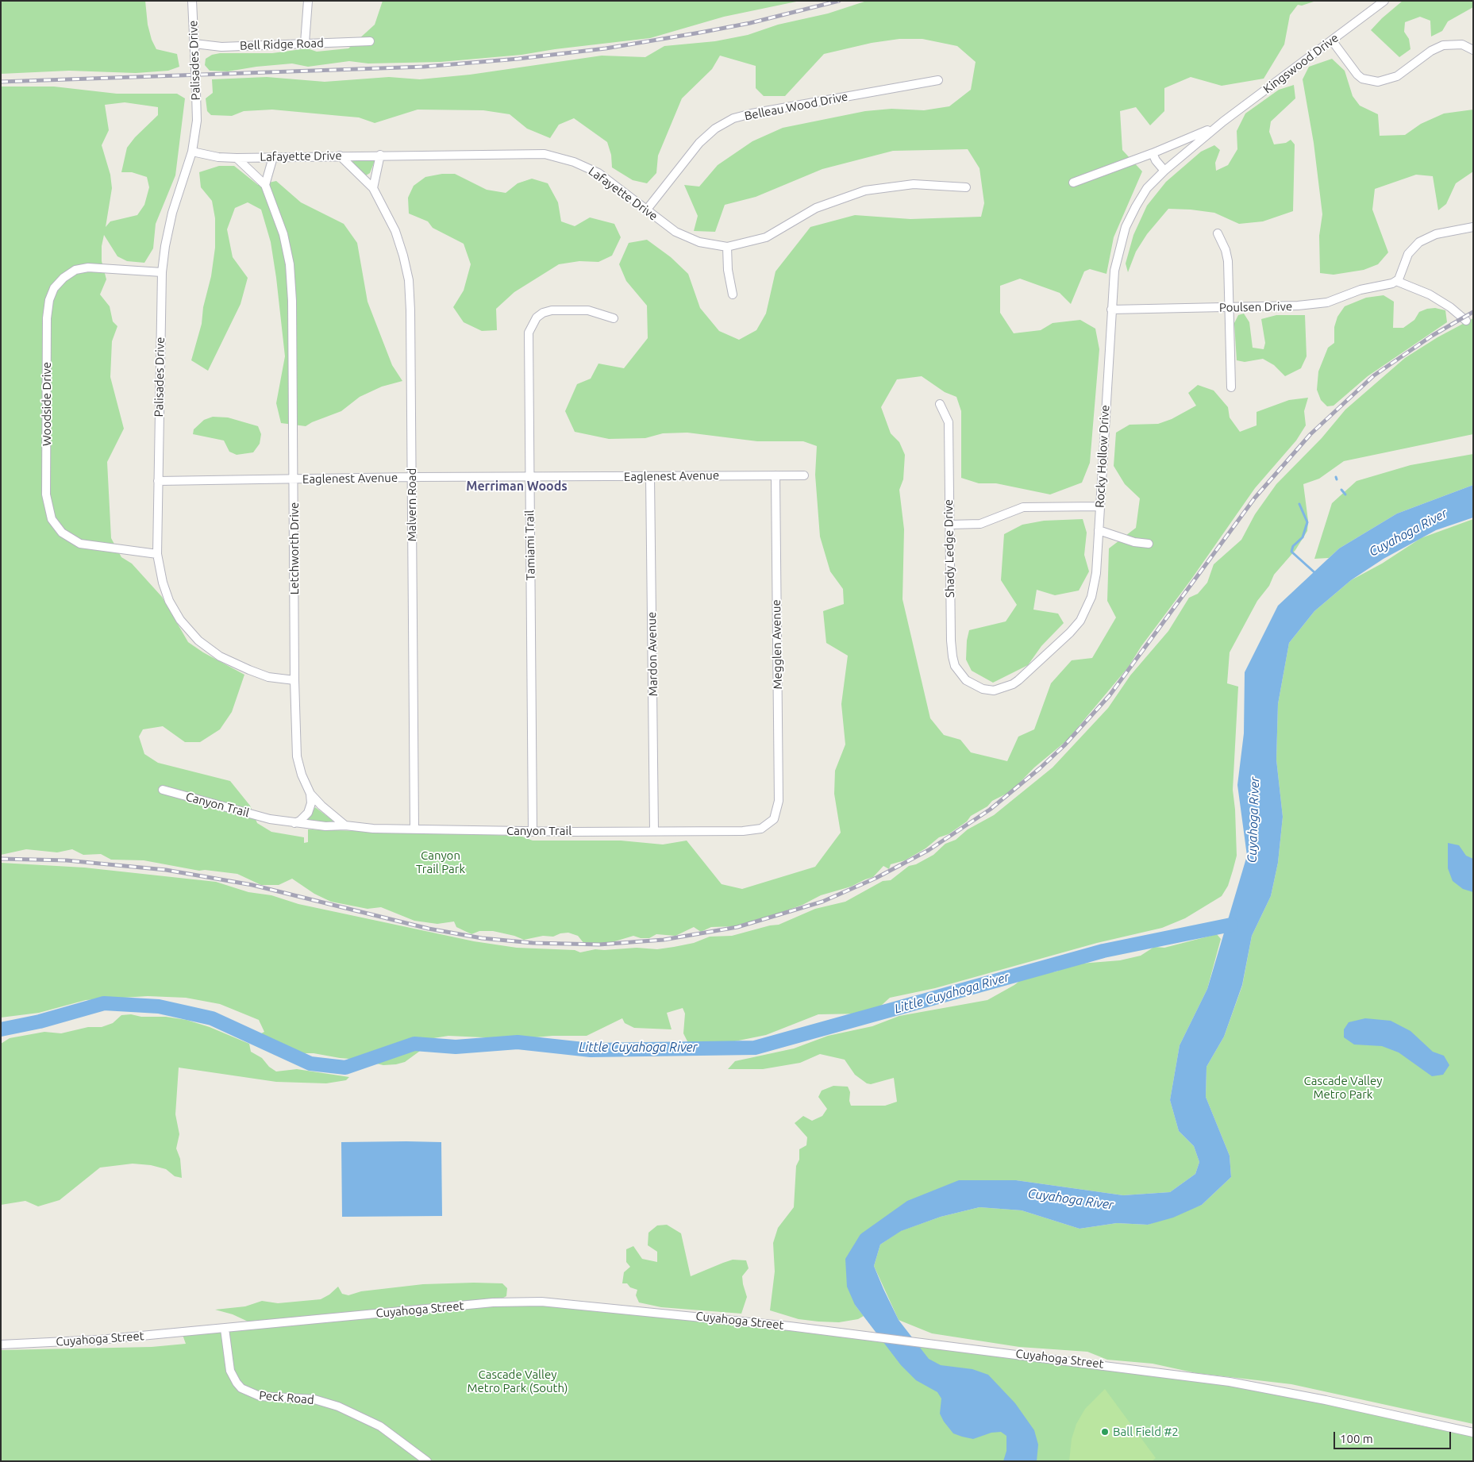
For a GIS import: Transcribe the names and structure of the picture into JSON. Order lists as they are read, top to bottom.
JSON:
{
  "streets": {
    "street": [
      "Bell Ridge Road",
      "Palisades Drive",
      "Kingswood Drive",
      "Belleau Wood Drive",
      "Lafayette Drive",
      "Poulsen Drive",
      "Woodside Drive",
      "Rocky Hollow Drive",
      "Eaglenest Avenue",
      "Malvern Road",
      "Tamiami Trail",
      "Letchworth Drive",
      "Shady Ledge Drive",
      "Megglen Avenue",
      "Mardon Avenue",
      "Canyon Trail",
      "Cuyahoga Street",
      "Peck Road"
    ]
  },
  "crossings": [
    ["Bell Ridge Road", "Palisades Drive"],
    ["Palisades Drive", "Lafayette Drive"],
    ["Palisades Drive", "Woodside Drive"],
    ["Palisades Drive", "Eaglenest Avenue"],
    ["Palisades Drive", "Letchworth Drive"],
    ["Kingswood Drive", "Rocky Hollow Drive"],
    ["Belleau Wood Drive", "Lafayette Drive"],
    ["Lafayette Drive", "Malvern Road"],
    ["Lafayette Drive", "Letchworth Drive"],
    ["Poulsen Drive", "Rocky Hollow Drive"],
    ["Rocky Hollow Drive", "Shady Ledge Drive"],
    ["Eaglenest Avenue", "Malvern Road"],
    ["Eaglenest Avenue", "Tamiami Trail"],
    ["Eaglenest Avenue", "Letchworth Drive"],
    ["Eaglenest Avenue", "Megglen Avenue"],
    ["Eaglenest Avenue", "Mardon Avenue"],
    ["Malvern Road", "Canyon Trail"],
    ["Tamiami Trail", "Canyon Trail"],
    ["Letchworth Drive", "Canyon Trail"],
    ["Megglen Avenue", "Canyon Trail"],
    ["Mardon Avenue", "Canyon Trail"],
    ["Cuyahoga Street", "Peck Road"]
  ],
  "districts": ["Merriman Woods"],
  "water": ["Cuyahoga River", "Little Cuyahoga River"],
  "parks": ["Canyon Trail Park", "Cascade Valley Metro Park", "Cascade Valley Metro Park (South)"],
  "places": ["Ball Field #2"],
  "scale_bar": "100 m"
}
